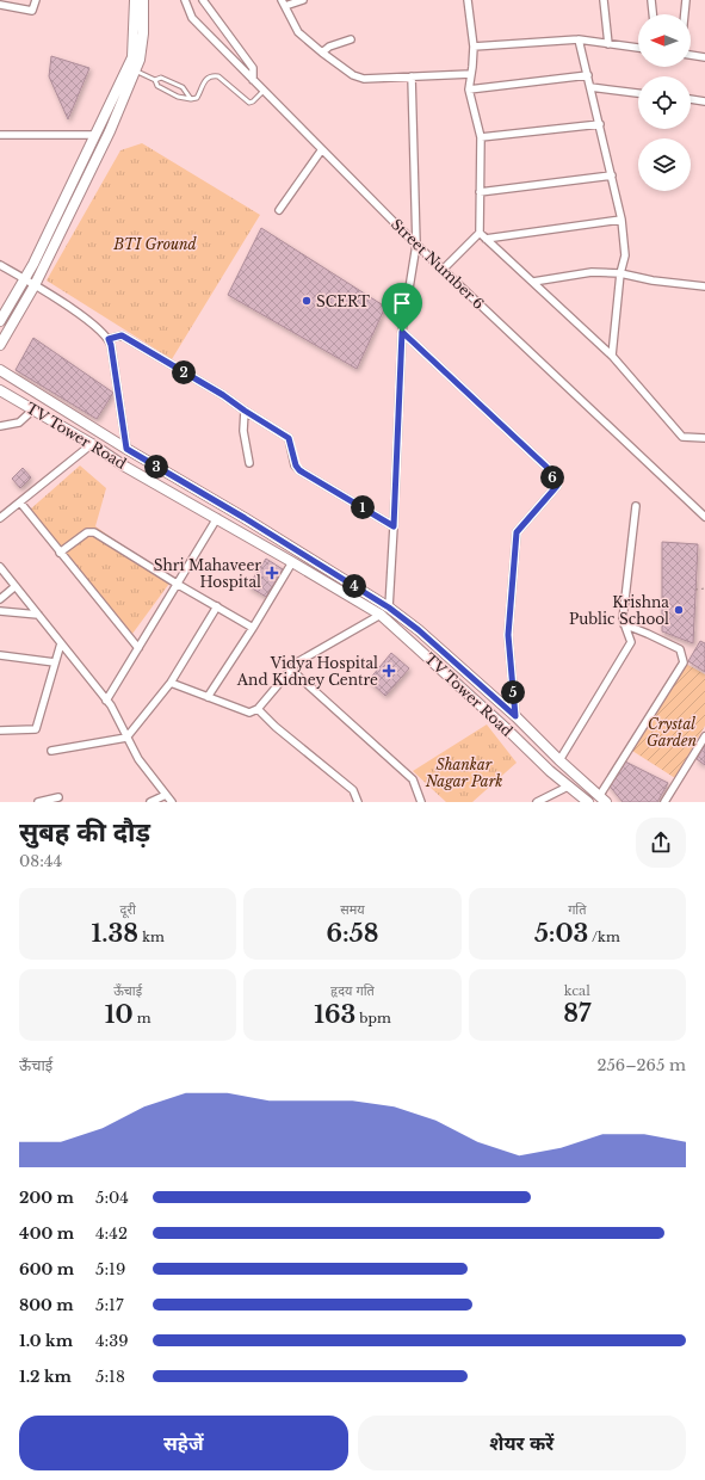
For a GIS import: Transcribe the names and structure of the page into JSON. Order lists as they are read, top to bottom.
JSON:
{
  "streets": {
    "main road": ["TV Tower Road"],
    "street": ["Street Number 6"]
  },
  "parks": ["BTI Ground", "Crystal Garden", "Shankar Nagar Park"],
  "places": {
    "other": ["SCERT", "Krishna Public School"],
    "health": ["Shri Mahaveer Hospital", "Vidya Hospital And Kidney Centre"]
  },
  "north": "left",
  "page": {
    "pins": [
      "2",
      "3",
      "6",
      "1",
      "4",
      "5"
    ],
    "heading": ["सुबह की दौड़", "08:44"],
    "stats": [
      ["दूरी", "1.38 km"],
      ["समय", "6:58"],
      ["गति", "5:03 /km"],
      ["ऊँचाई", "10 m"],
      ["हृदय गति", "163 bpm"],
      ["kcal", "87"]
    ],
    "chart": ["ऊँचाई", "256–265 m"],
    "list": [
      {
        "name": "200 m",
        "note": "5:04"
      },
      {
        "name": "400 m",
        "note": "4:42"
      },
      {
        "name": "600 m",
        "note": "5:19"
      },
      {
        "name": "800 m",
        "note": "5:17"
      },
      {
        "name": "1.0 km",
        "note": "4:39"
      },
      {
        "name": "1.2 km",
        "note": "5:18"
      }
    ],
    "buttons": ["सहेजें", "शेयर करें"]
  }
}
